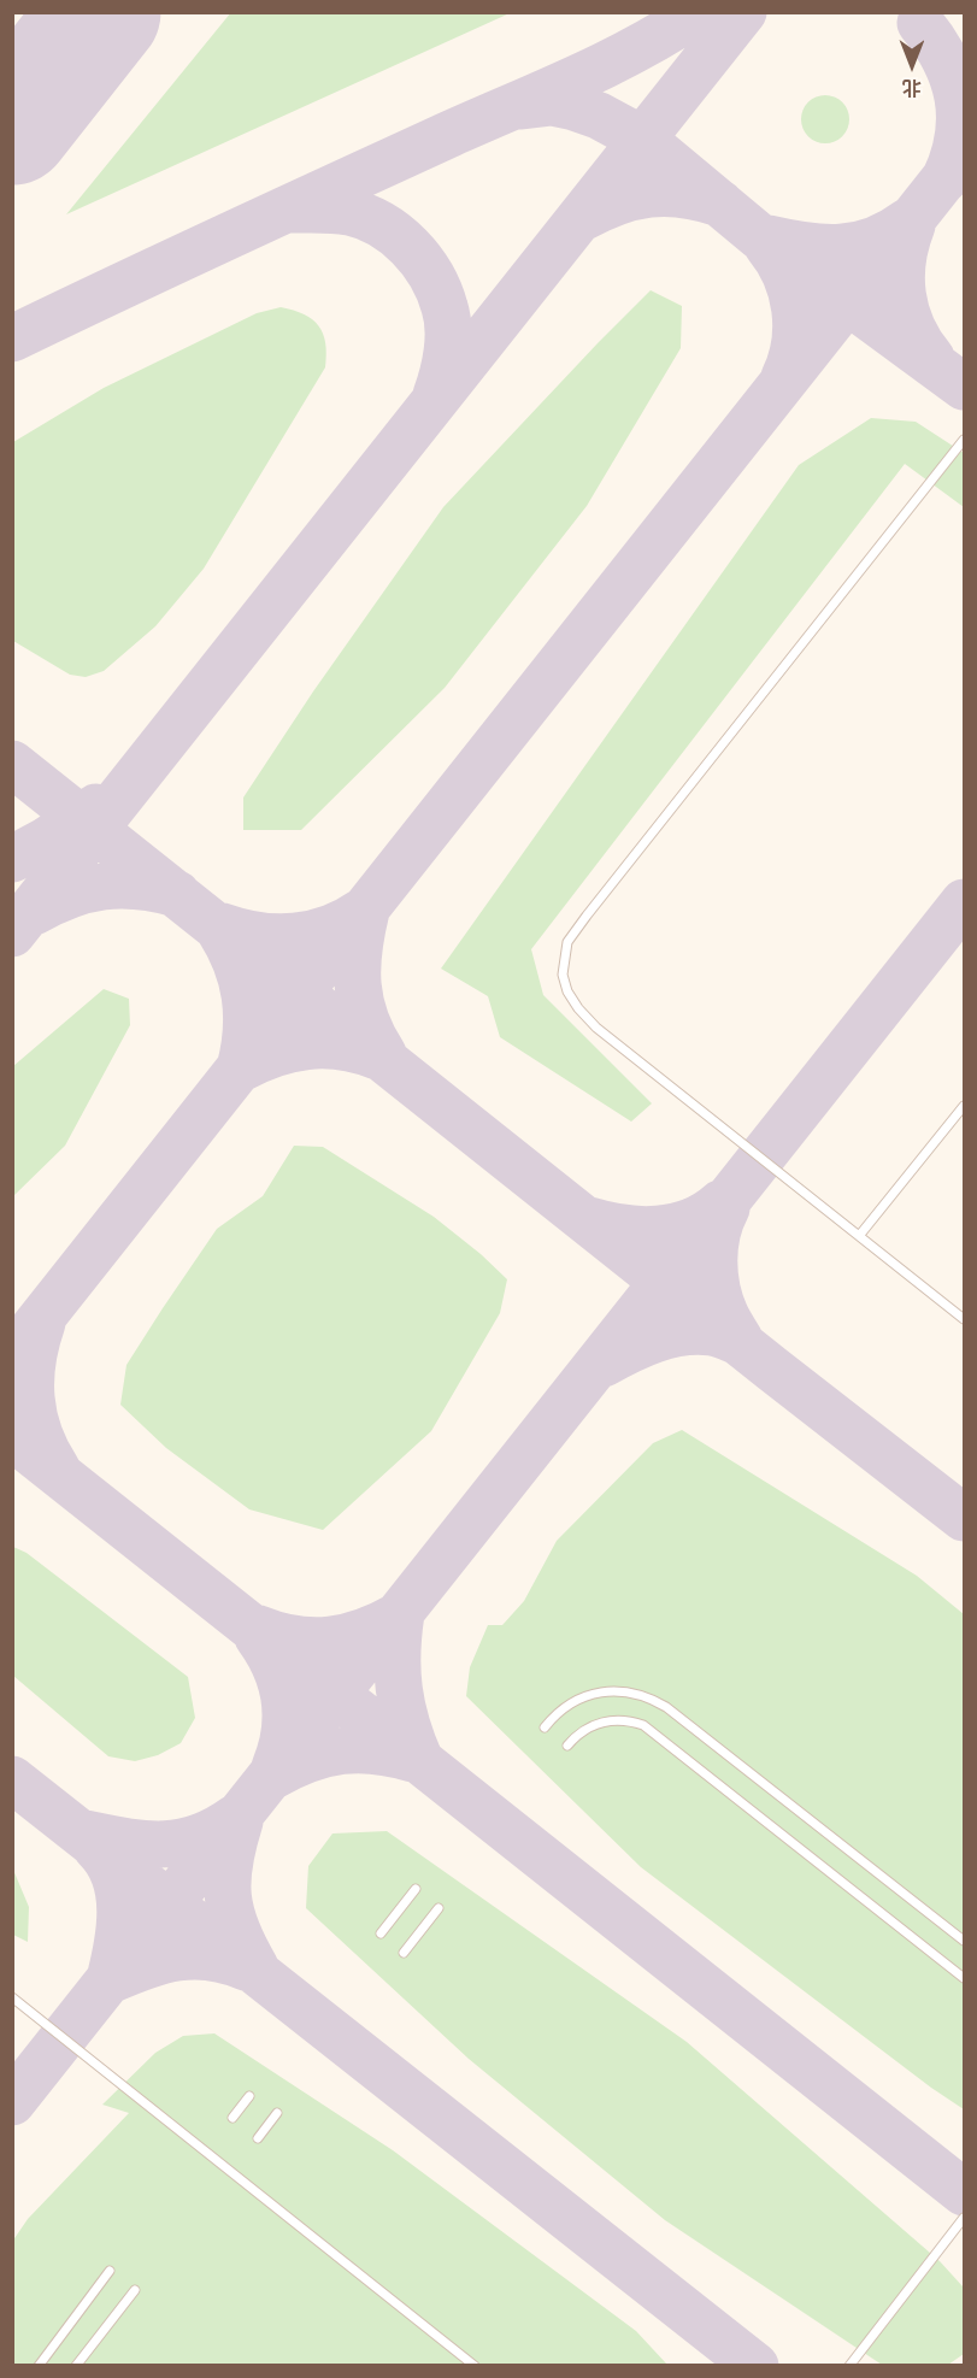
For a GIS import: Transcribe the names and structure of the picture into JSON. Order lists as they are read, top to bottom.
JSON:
{
  "north": "bottom"
}
